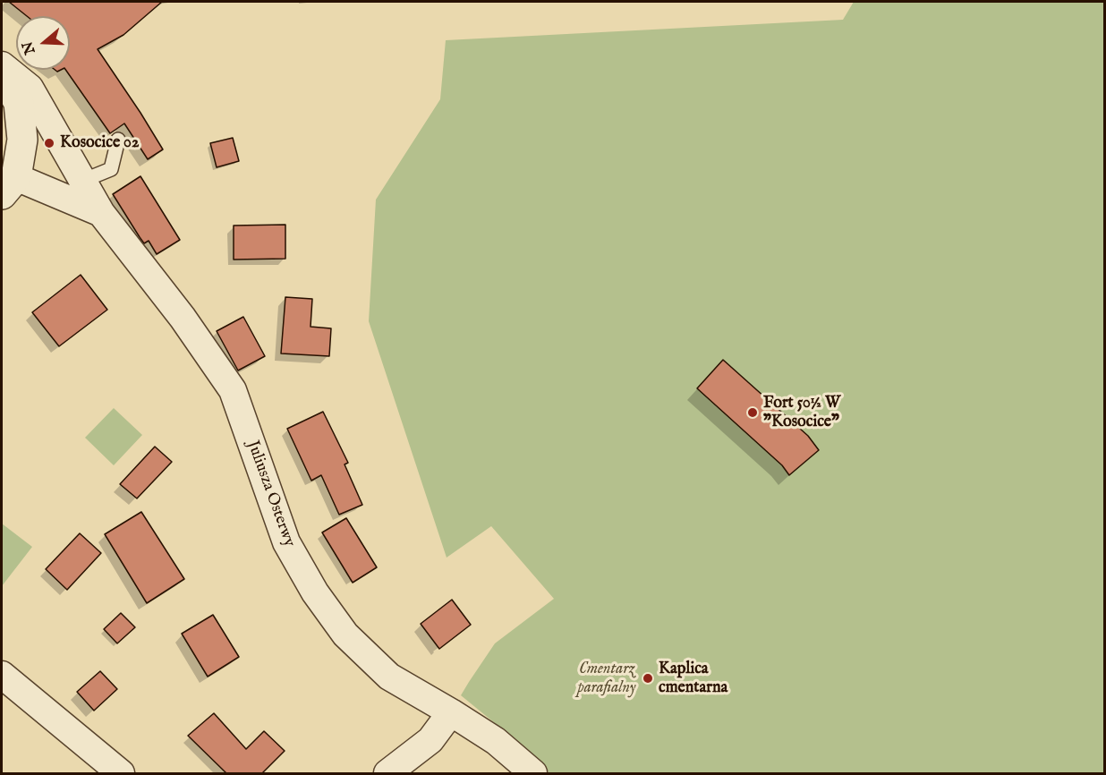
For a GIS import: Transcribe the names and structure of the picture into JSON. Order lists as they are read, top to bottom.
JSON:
{
  "streets": {
    "street": ["Juliusza Osterwy"]
  },
  "parks": ["Cmentarz parafialny"],
  "places": ["Kosocice 02", "Fort 50½ W \"Kosocice\"", "Kaplica cmentarna"],
  "north": "left"
}
